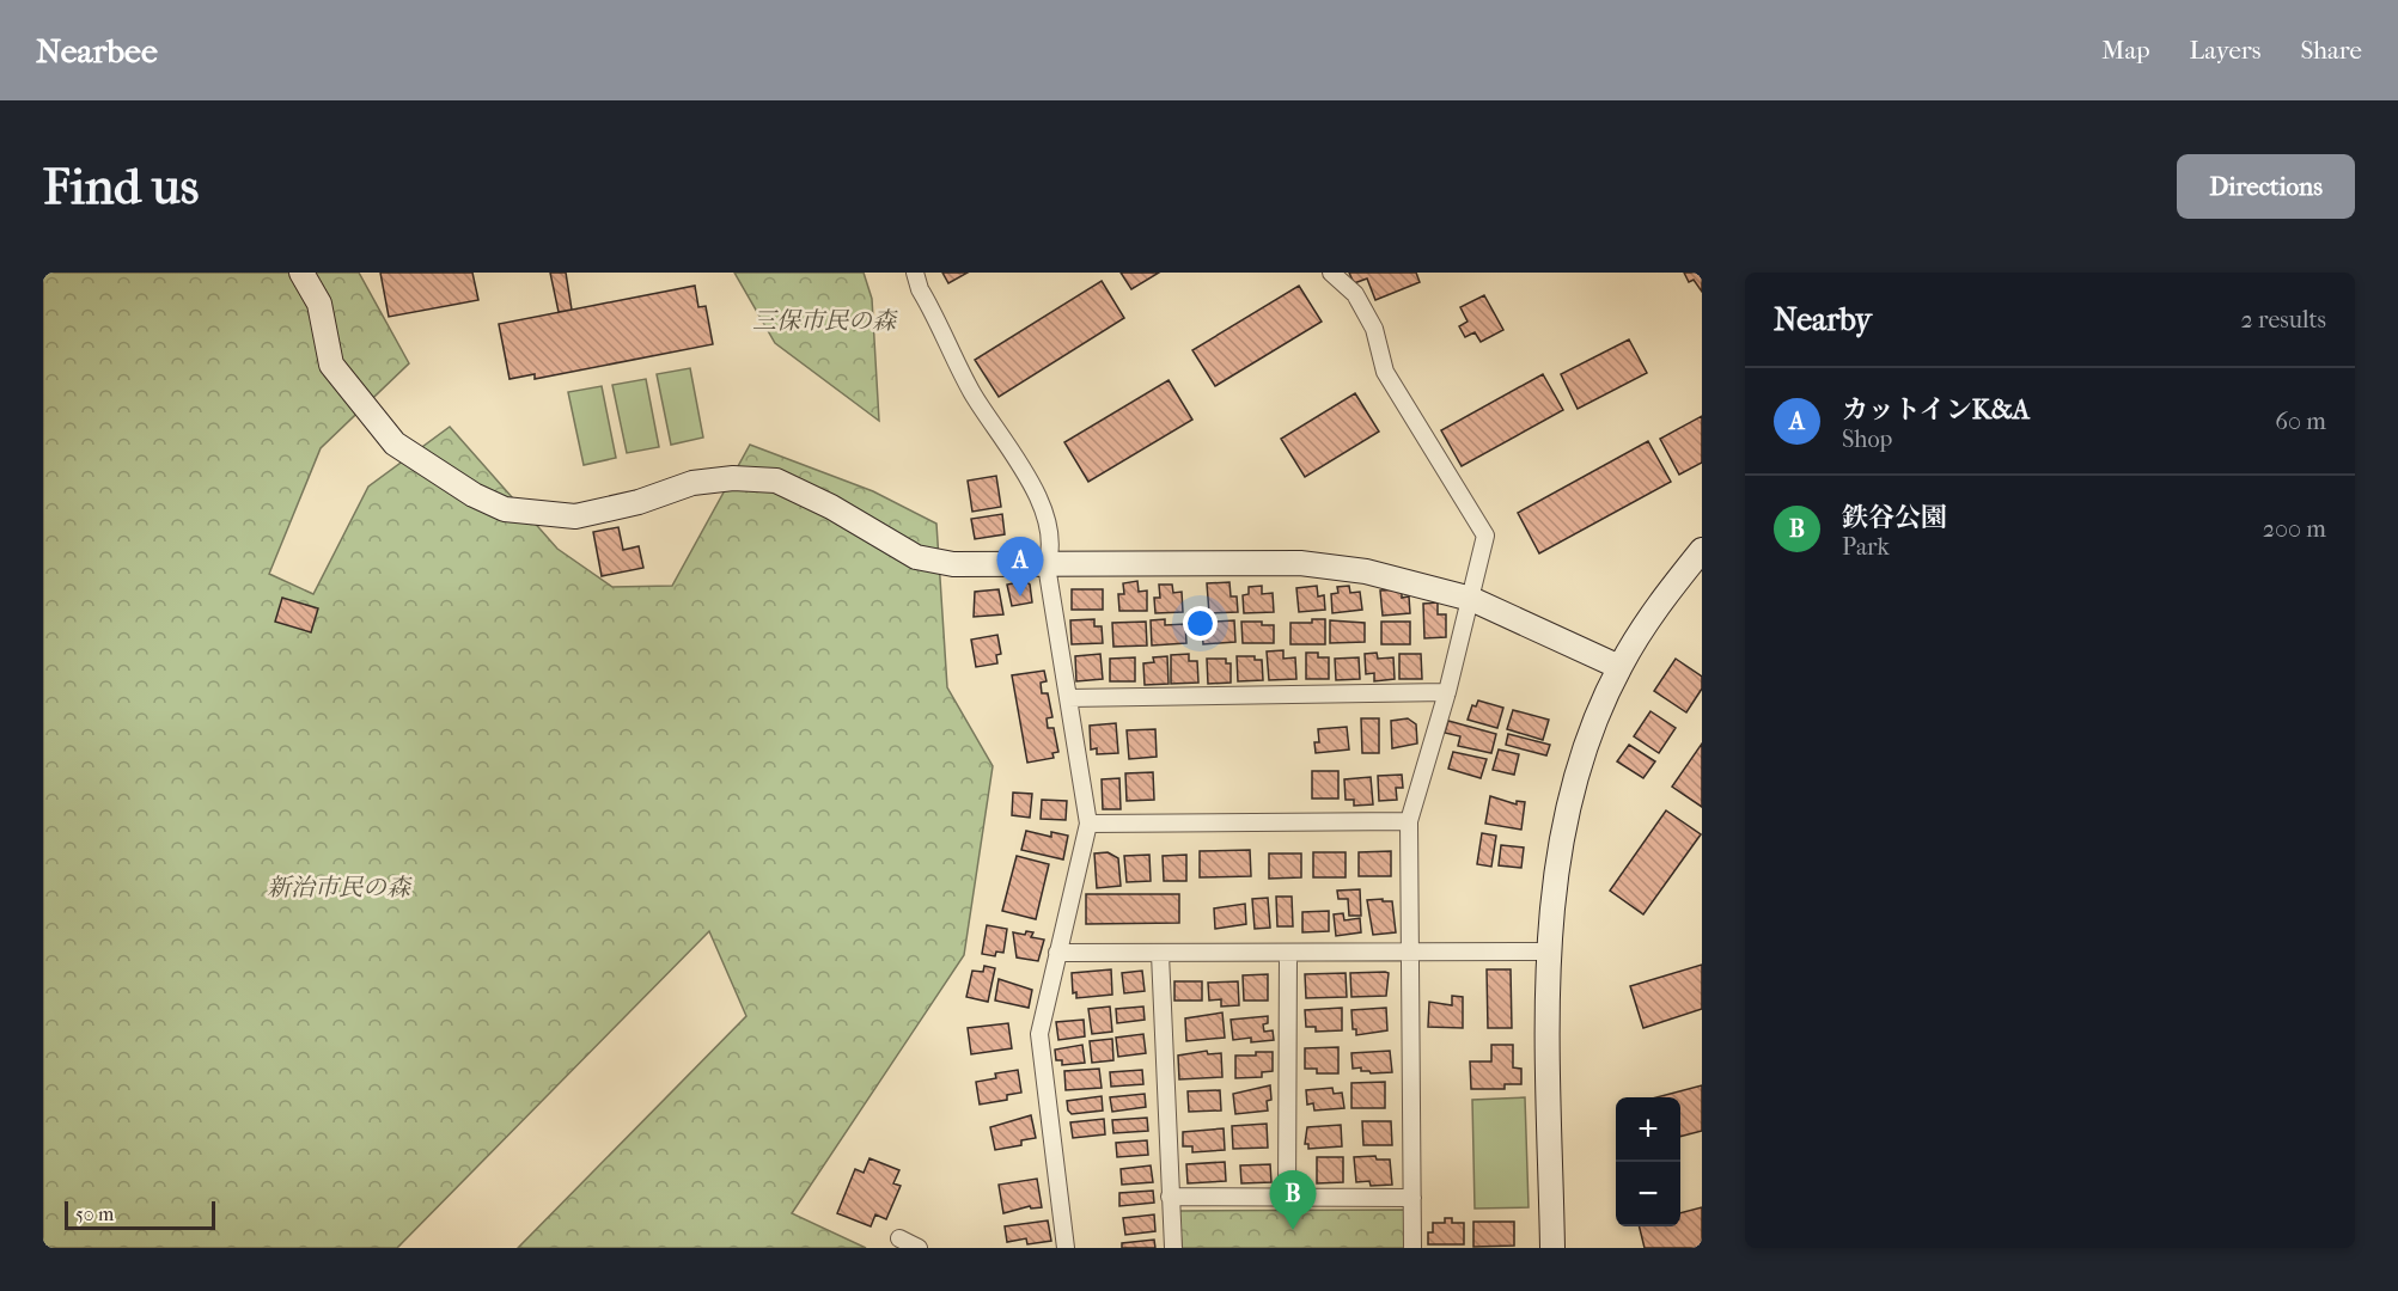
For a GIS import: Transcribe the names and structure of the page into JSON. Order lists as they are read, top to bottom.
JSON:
{
  "parks": ["三保市民の森", "新治市民の森"],
  "scale_bar": "50 m",
  "page": {
    "header": "Nearbee",
    "nav": ["Map", "Layers", "Share"],
    "buttons": "Directions",
    "title": "Find us",
    "heading": ["Nearby", "2 results"],
    "list": [
      {
        "mark": "A",
        "name": "カットインK&A",
        "note": "Shop",
        "value": "60 m"
      },
      {
        "mark": "B",
        "name": "鉄谷公園",
        "note": "Park",
        "value": "200 m"
      }
    ],
    "pins": ["A", "B"],
    "map_buttons": ["+", "−"],
    "scale": "50 m"
  }
}
